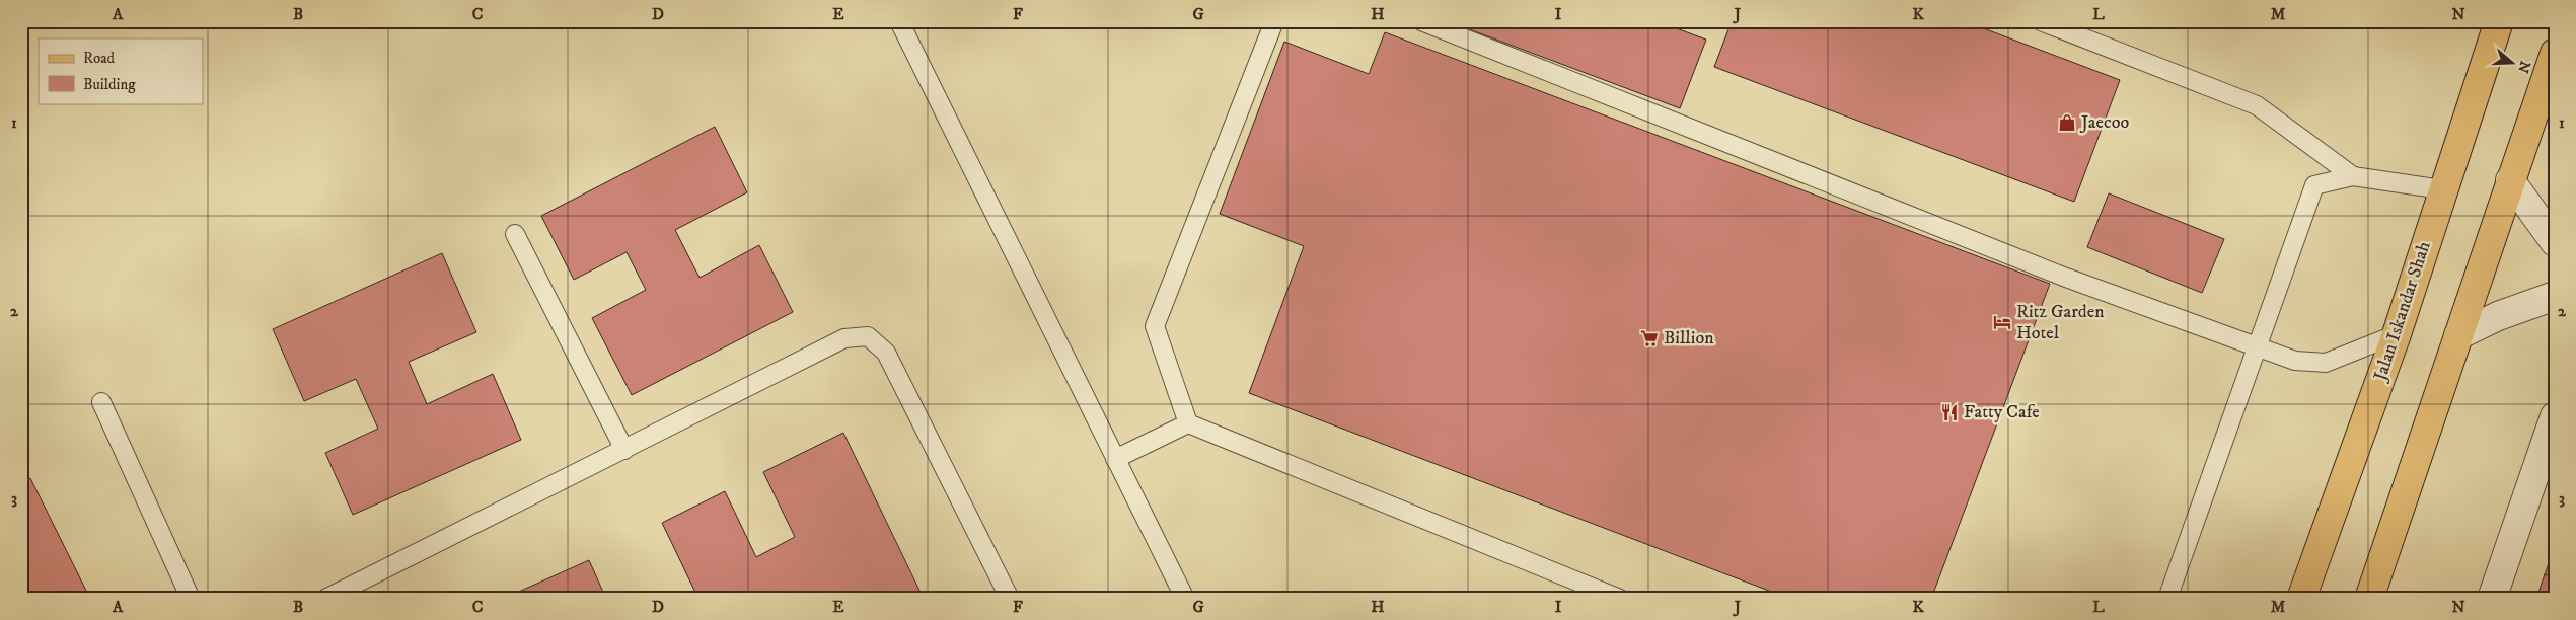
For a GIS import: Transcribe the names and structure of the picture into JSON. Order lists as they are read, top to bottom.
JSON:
{
  "streets": {
    "main road": ["Jalan Iskandar Shah"]
  },
  "places": {
    "shop": ["Jaecoo"],
    "hotel": ["Ritz Garden Hotel"],
    "supermarket": ["Billion"],
    "restaurant": ["Fatty Cafe"]
  },
  "legend": ["Road", "Building"],
  "north": "right",
  "grid": {
    "columns": [
      "A",
      "B",
      "C",
      "D",
      "E",
      "F",
      "G",
      "H",
      "I",
      "J",
      "K",
      "L",
      "M",
      "N"
    ],
    "rows": ["1", "2", "3"]
  }
}
